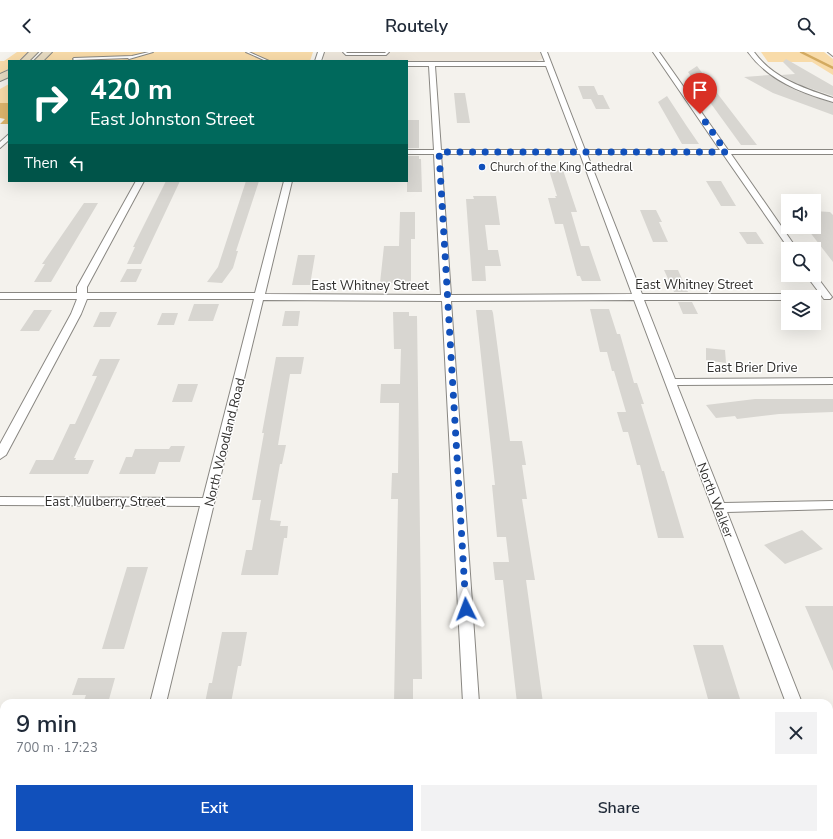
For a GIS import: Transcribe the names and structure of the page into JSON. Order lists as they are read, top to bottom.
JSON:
{
  "streets": {
    "street": [
      "East Whitney Street",
      "East Brier Drive",
      "North Woodland Road",
      "North Walker",
      "East Mulberry Street"
    ]
  },
  "crossings": [
    ["East Whitney Street", "North Woodland Road"],
    ["East Whitney Street", "North Walker"],
    ["East Brier Drive", "North Walker"],
    ["North Woodland Road", "East Mulberry Street"]
  ],
  "places": ["Church of the King Cathedral"],
  "page": {
    "header": "Routely",
    "turn": ["420 m", "East Johnston Street"],
    "then": "Then",
    "heading": ["9 min", "700 m · 17:23"],
    "buttons": ["Exit", "Share"]
  }
}
